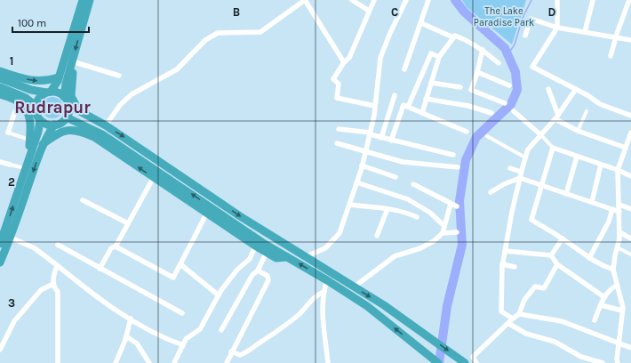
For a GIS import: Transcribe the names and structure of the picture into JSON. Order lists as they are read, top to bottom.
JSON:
{
  "districts": ["Rudrapur"],
  "parks": ["The Lake Paradise Park"],
  "scale_bar": "100 m",
  "grid": {
    "columns": ["B", "C", "D"],
    "rows": ["1", "2", "3"]
  }
}
